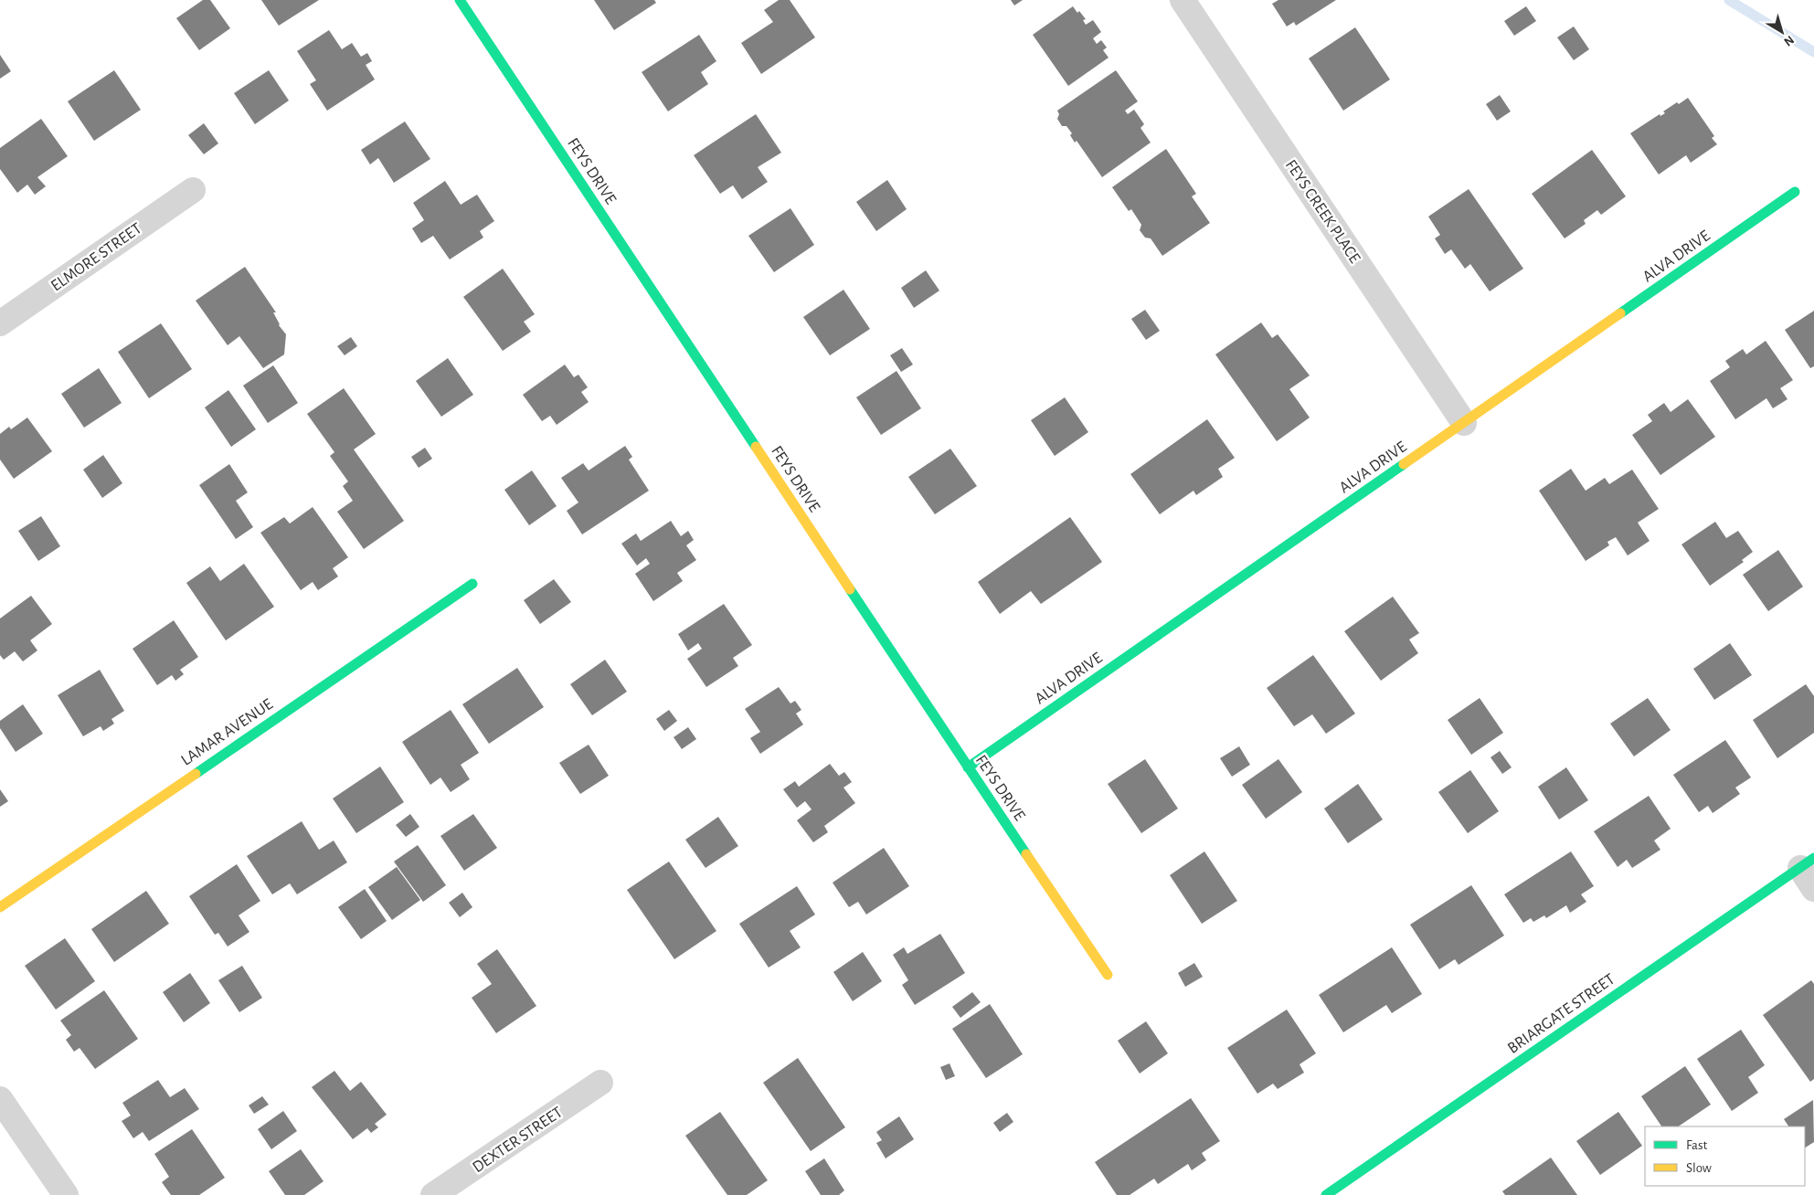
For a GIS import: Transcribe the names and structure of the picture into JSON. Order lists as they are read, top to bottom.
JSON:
{
  "streets": {
    "street": [
      "FEYS DRIVE",
      "FEYS CREEK PLACE",
      "ALVA DRIVE",
      "ELMORE STREET",
      "LAMAR AVENUE",
      "BRIARGATE STREET",
      "DEXTER STREET"
    ]
  },
  "crossings": [
    ["FEYS DRIVE", "ALVA DRIVE"],
    ["FEYS CREEK PLACE", "ALVA DRIVE"]
  ],
  "legend": ["Fast", "Slow"],
  "north": "bottom right"
}
